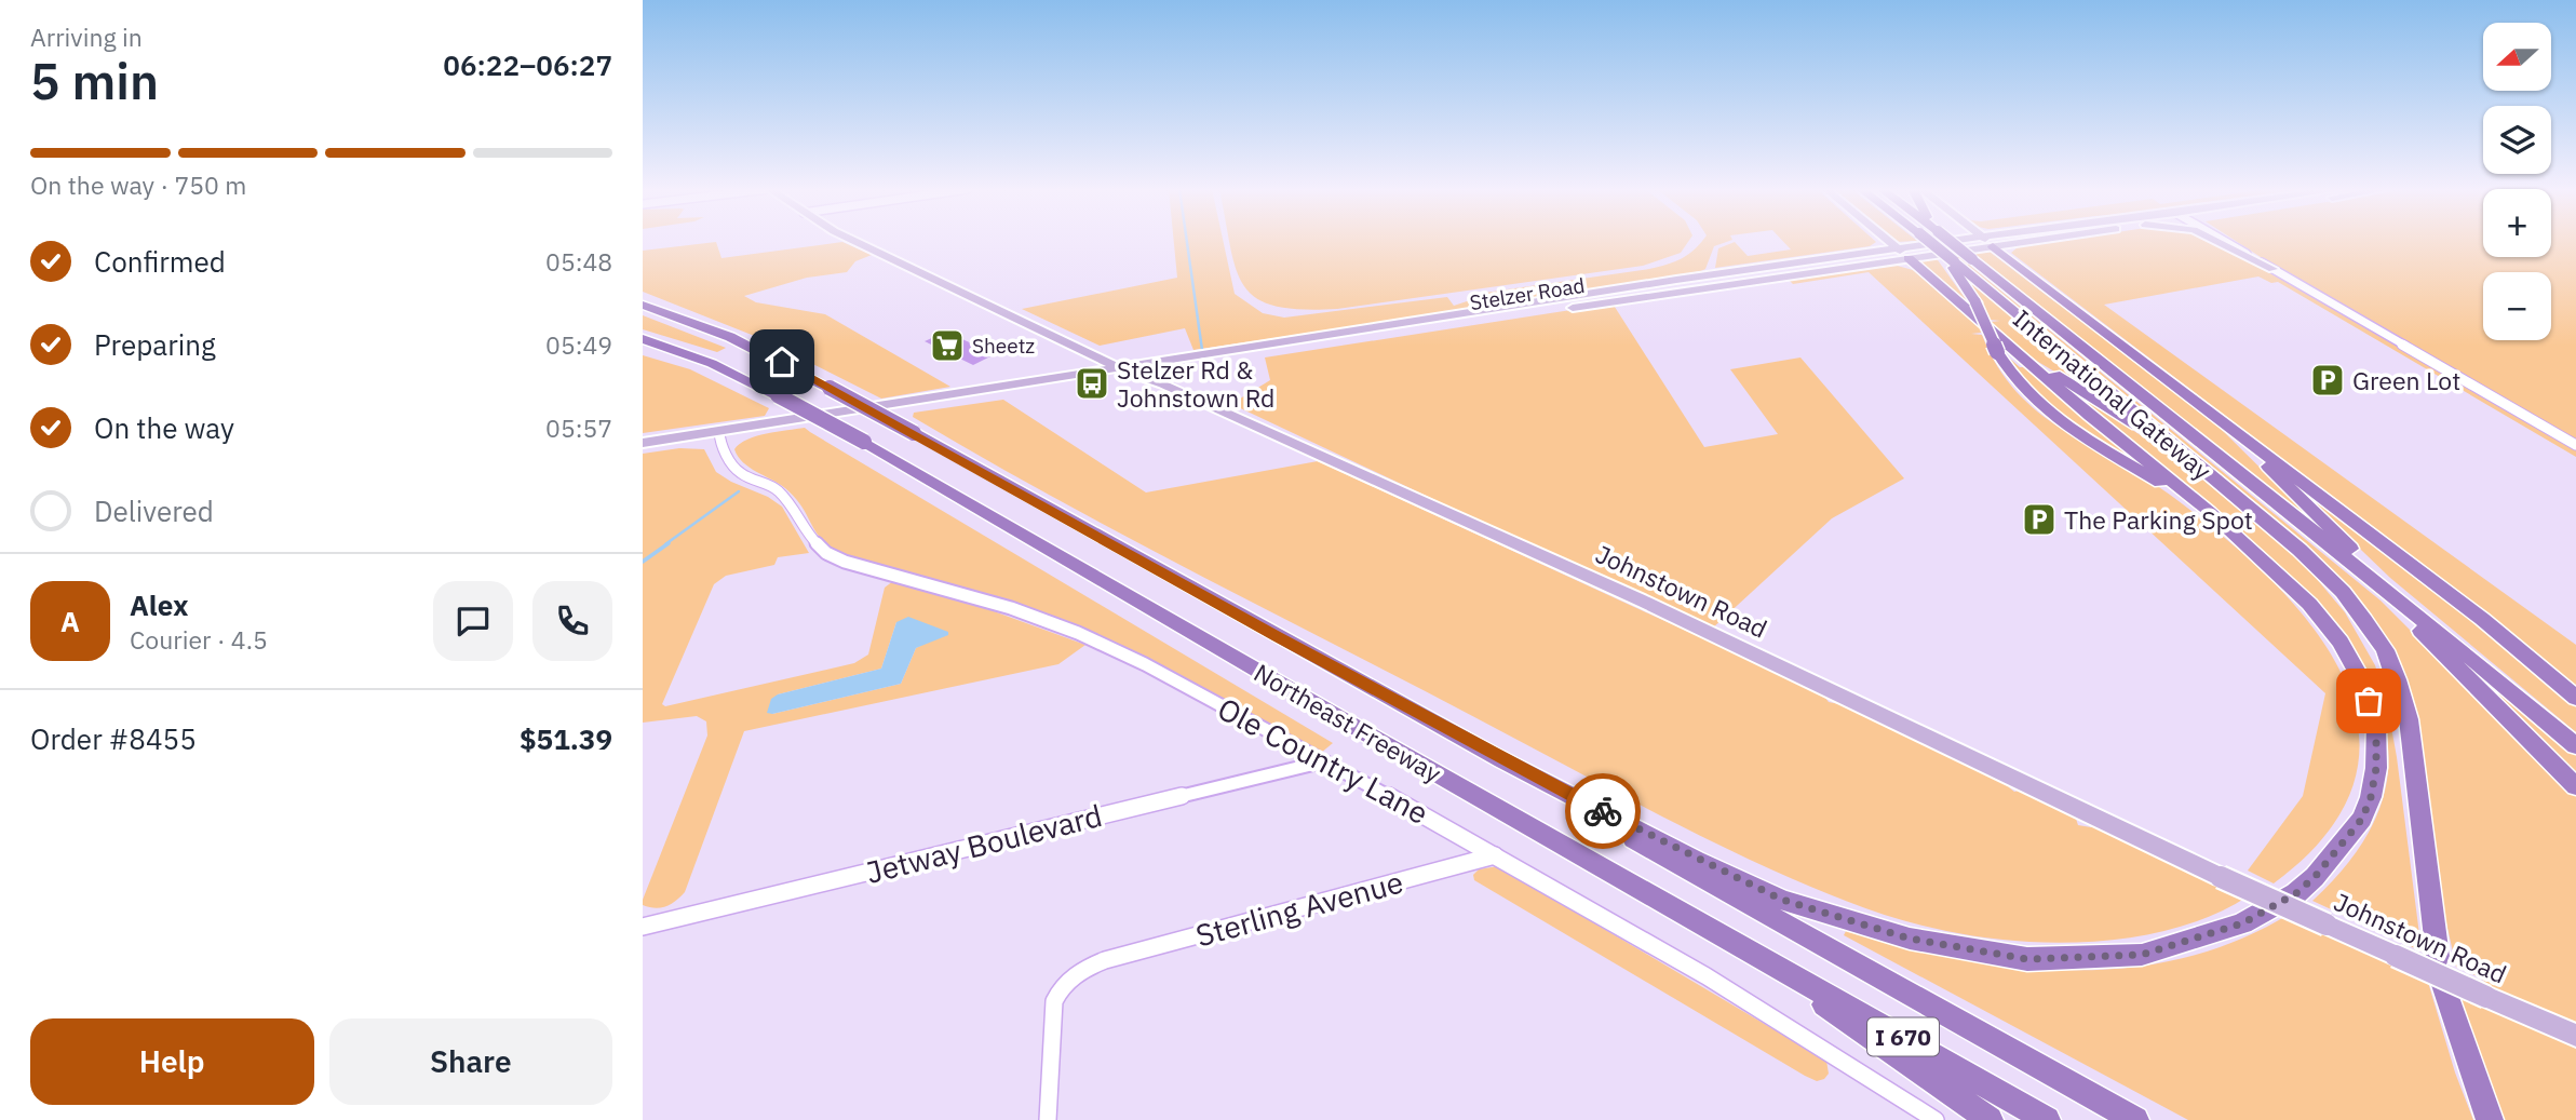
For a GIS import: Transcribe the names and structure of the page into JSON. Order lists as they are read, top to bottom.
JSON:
{
  "streets": {
    "highway": ["International Gateway", "Northeast Freeway", "I 670"],
    "main road": ["Stelzer Road", "Johnstown Road"],
    "street": ["Ole Country Lane", "Jetway Boulevard", "Sterling Avenue"]
  },
  "crossings": [
    ["Stelzer Road", "Johnstown Road"],
    ["Stelzer Road", "Ole Country Lane"],
    ["Ole Country Lane", "Jetway Boulevard"],
    ["Ole Country Lane", "Sterling Avenue"]
  ],
  "places": {
    "supermarket": ["Sheetz"],
    "parking": ["Green Lot", "The Parking Spot"],
    "bus stop": ["Stelzer Rd & Johnstown Rd"]
  },
  "north": "left",
  "page": {
    "heading": ["5 min", "Arriving in", "06:22–06:27"],
    "panel": [
      "Alex",
      "Courier · 4.5",
      "Order #8455",
      "$51.39"
    ],
    "map_buttons": ["+", "−"],
    "bar": "On the way · 750 m",
    "list": [
      ["Confirmed", "05:48"],
      ["Preparing", "05:49"],
      ["On the way", "05:57"],
      "Delivered"
    ],
    "round": "A",
    "buttons": ["Help", "Share"]
  }
}
